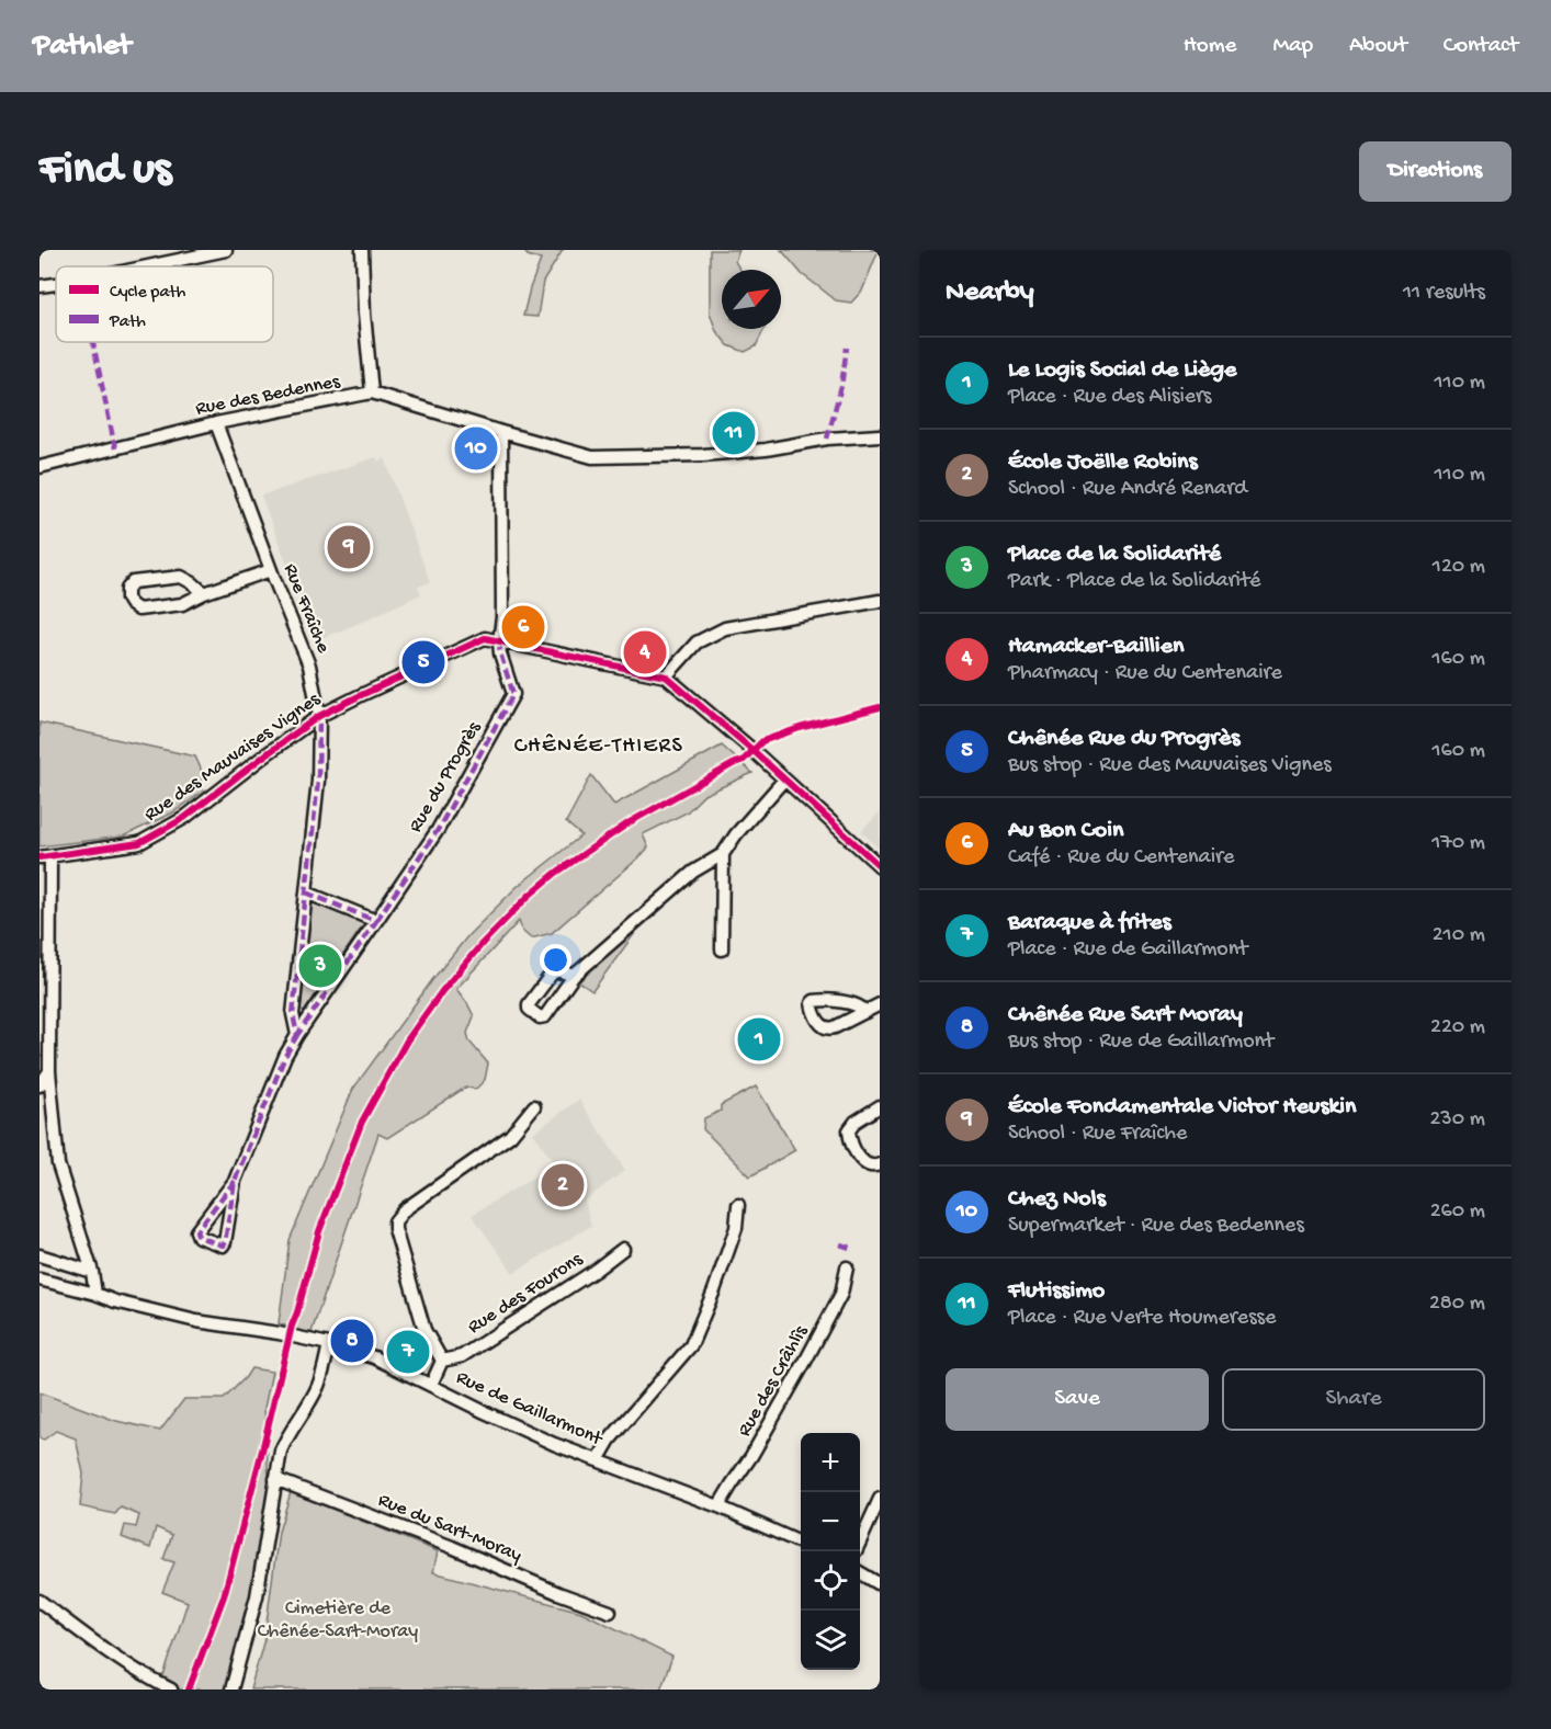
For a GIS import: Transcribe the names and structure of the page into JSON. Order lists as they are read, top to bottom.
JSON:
{
  "streets": {
    "street": [
      "Rue des Bedennes",
      "Rue Fraîche",
      "Rue des Mauvaises Vignes",
      "Rue du Progrès",
      "Rue des Fourons",
      "Rue des Crâhlîs",
      "Rue de Gaillarmont",
      "Rue du Sart-Moray"
    ]
  },
  "crossings": [
    ["Rue des Bedennes", "Rue Fraîche"],
    ["Rue Fraîche", "Rue des Mauvaises Vignes"],
    ["Rue Fraîche", "Rue du Progrès"],
    ["Rue des Mauvaises Vignes", "Rue du Progrès"],
    ["Rue des Crâhlîs", "Rue de Gaillarmont"]
  ],
  "districts": ["CHÊNÉE-THIERS"],
  "parks": ["Cimetière de Chênée-Sart-Moray"],
  "legend": ["Cycle path", "Path"],
  "north": "top right",
  "page": {
    "header": "Pathlet",
    "nav": [
      "Home",
      "Map",
      "About",
      "Contact"
    ],
    "buttons": [
      "Directions",
      ["Save", "Share"]
    ],
    "title": "Find us",
    "heading": ["Nearby", "11 results"],
    "list": [
      {
        "mark": "1",
        "name": "Le Logis Social de Liège",
        "note": "Place · Rue des Alisiers",
        "value": "110 m"
      },
      {
        "mark": "2",
        "name": "École Joëlle Robins",
        "note": "School · Rue André Renard",
        "value": "110 m"
      },
      {
        "mark": "3",
        "name": "Place de la Solidarité",
        "note": "Park · Place de la Solidarité",
        "value": "120 m"
      },
      {
        "mark": "4",
        "name": "Hamacker-Baillien",
        "note": "Pharmacy · Rue du Centenaire",
        "value": "160 m"
      },
      {
        "mark": "5",
        "name": "Chênée Rue du Progrès",
        "note": "Bus stop · Rue des Mauvaises Vignes",
        "value": "160 m"
      },
      {
        "mark": "6",
        "name": "Au Bon Coin",
        "note": "Café · Rue du Centenaire",
        "value": "170 m"
      },
      {
        "mark": "7",
        "name": "Baraque à frites",
        "note": "Place · Rue de Gaillarmont",
        "value": "210 m"
      },
      {
        "mark": "8",
        "name": "Chênée Rue Sart Moray",
        "note": "Bus stop · Rue de Gaillarmont",
        "value": "220 m"
      },
      {
        "mark": "9",
        "name": "École Fondamentale Victor Heuskin",
        "note": "School · Rue Fraîche",
        "value": "230 m"
      },
      {
        "mark": "10",
        "name": "Chez Nols",
        "note": "Supermarket · Rue des Bedennes",
        "value": "260 m"
      },
      {
        "mark": "11",
        "name": "Flutissimo",
        "note": "Place · Rue Verte Houmeresse",
        "value": "280 m"
      }
    ],
    "pins": [
      "11",
      "10",
      "9",
      "6",
      "4",
      "5",
      "3",
      "1",
      "2",
      "8",
      "7"
    ],
    "map_buttons": ["+", "−"]
  }
}
